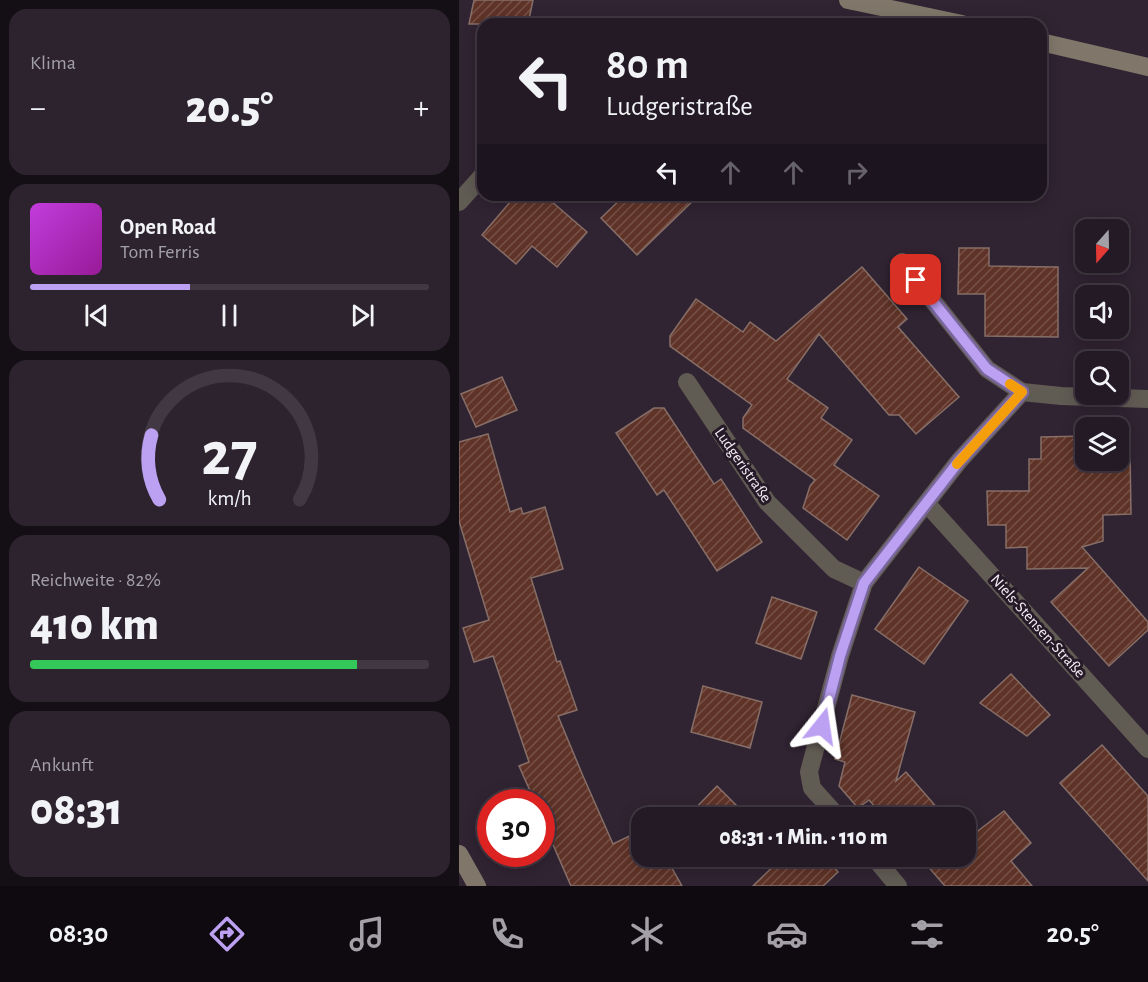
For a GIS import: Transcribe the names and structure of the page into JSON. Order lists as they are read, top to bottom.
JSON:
{
  "streets": {
    "street": ["Ludgeristraße", "Niels-Stensen-Straße"]
  },
  "north": "bottom",
  "page": {
    "tile": [
      "Klima",
      ["Reichweite · 82%", "410 km"],
      ["Ankunft", "08:31"]
    ],
    "turn": ["80 m", "Ludgeristraße"],
    "heat": ["−", "20.5°", "+"],
    "song": ["Open Road", "Tom Ferris"],
    "limit": "30",
    "trip": "08:31 · 1 Min. · 110 m",
    "tabs": ["08:30", "20.5°"],
    "gauge": ["27", "km/h"]
  }
}
